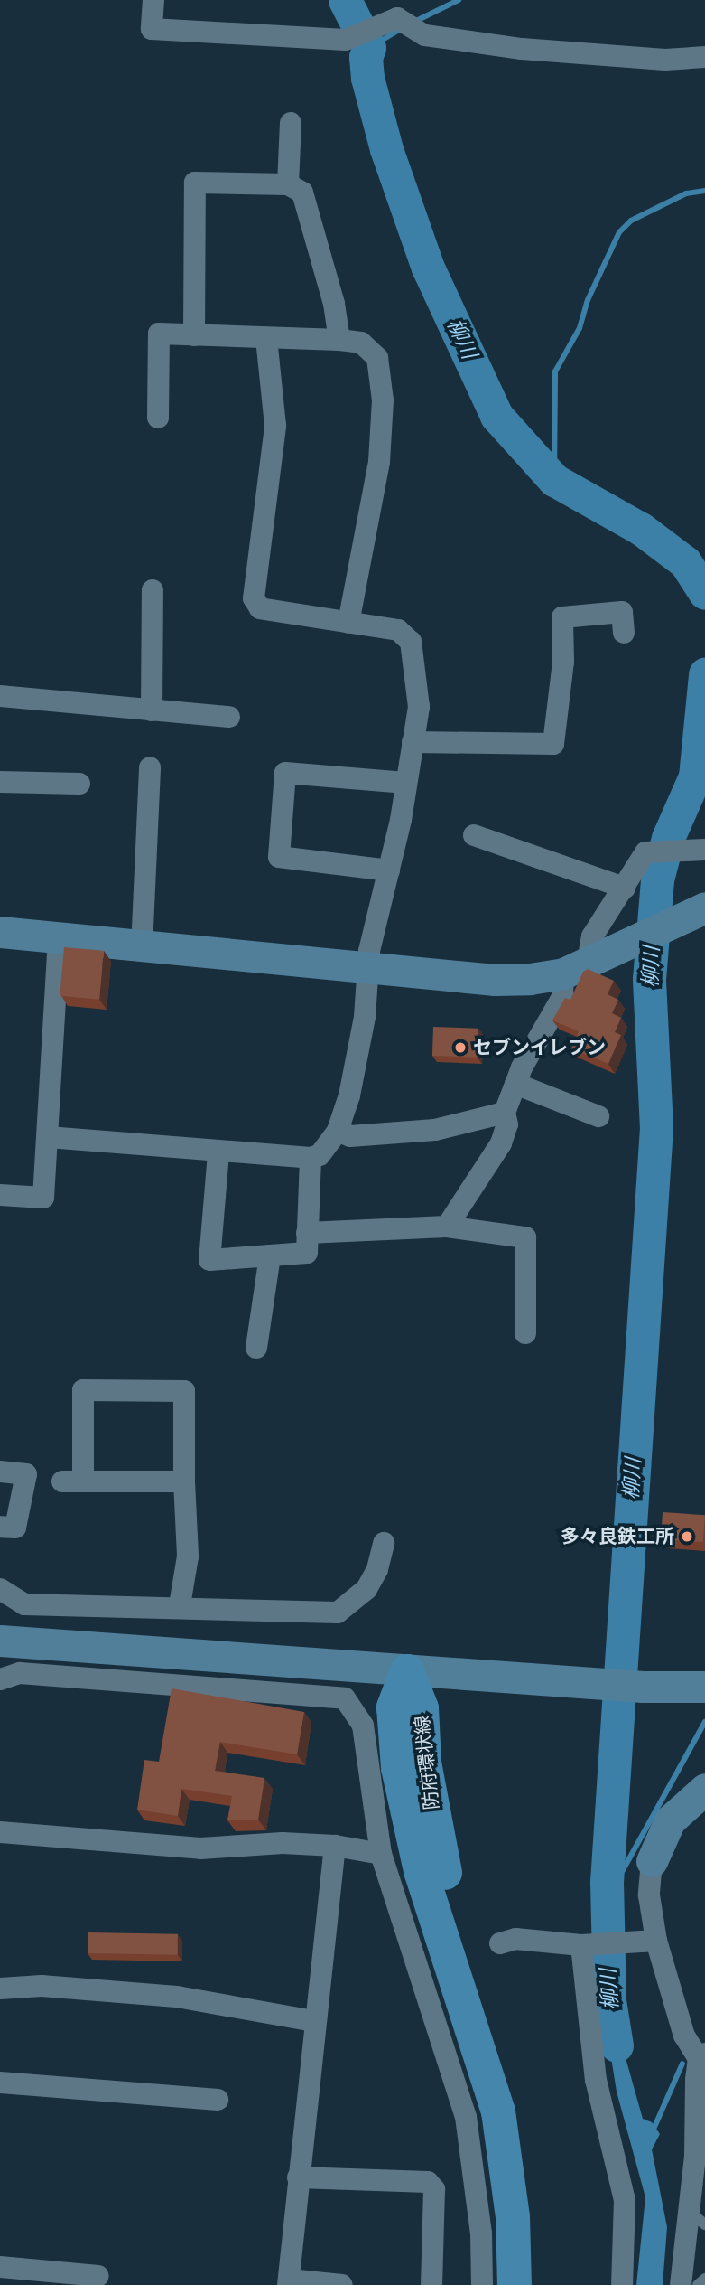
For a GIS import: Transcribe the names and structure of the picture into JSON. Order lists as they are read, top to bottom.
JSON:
{
  "streets": {
    "main road": ["防府環状線"]
  },
  "water": ["柳川"],
  "places": ["セブンイレブン", "多々良鉄工所"]
}
